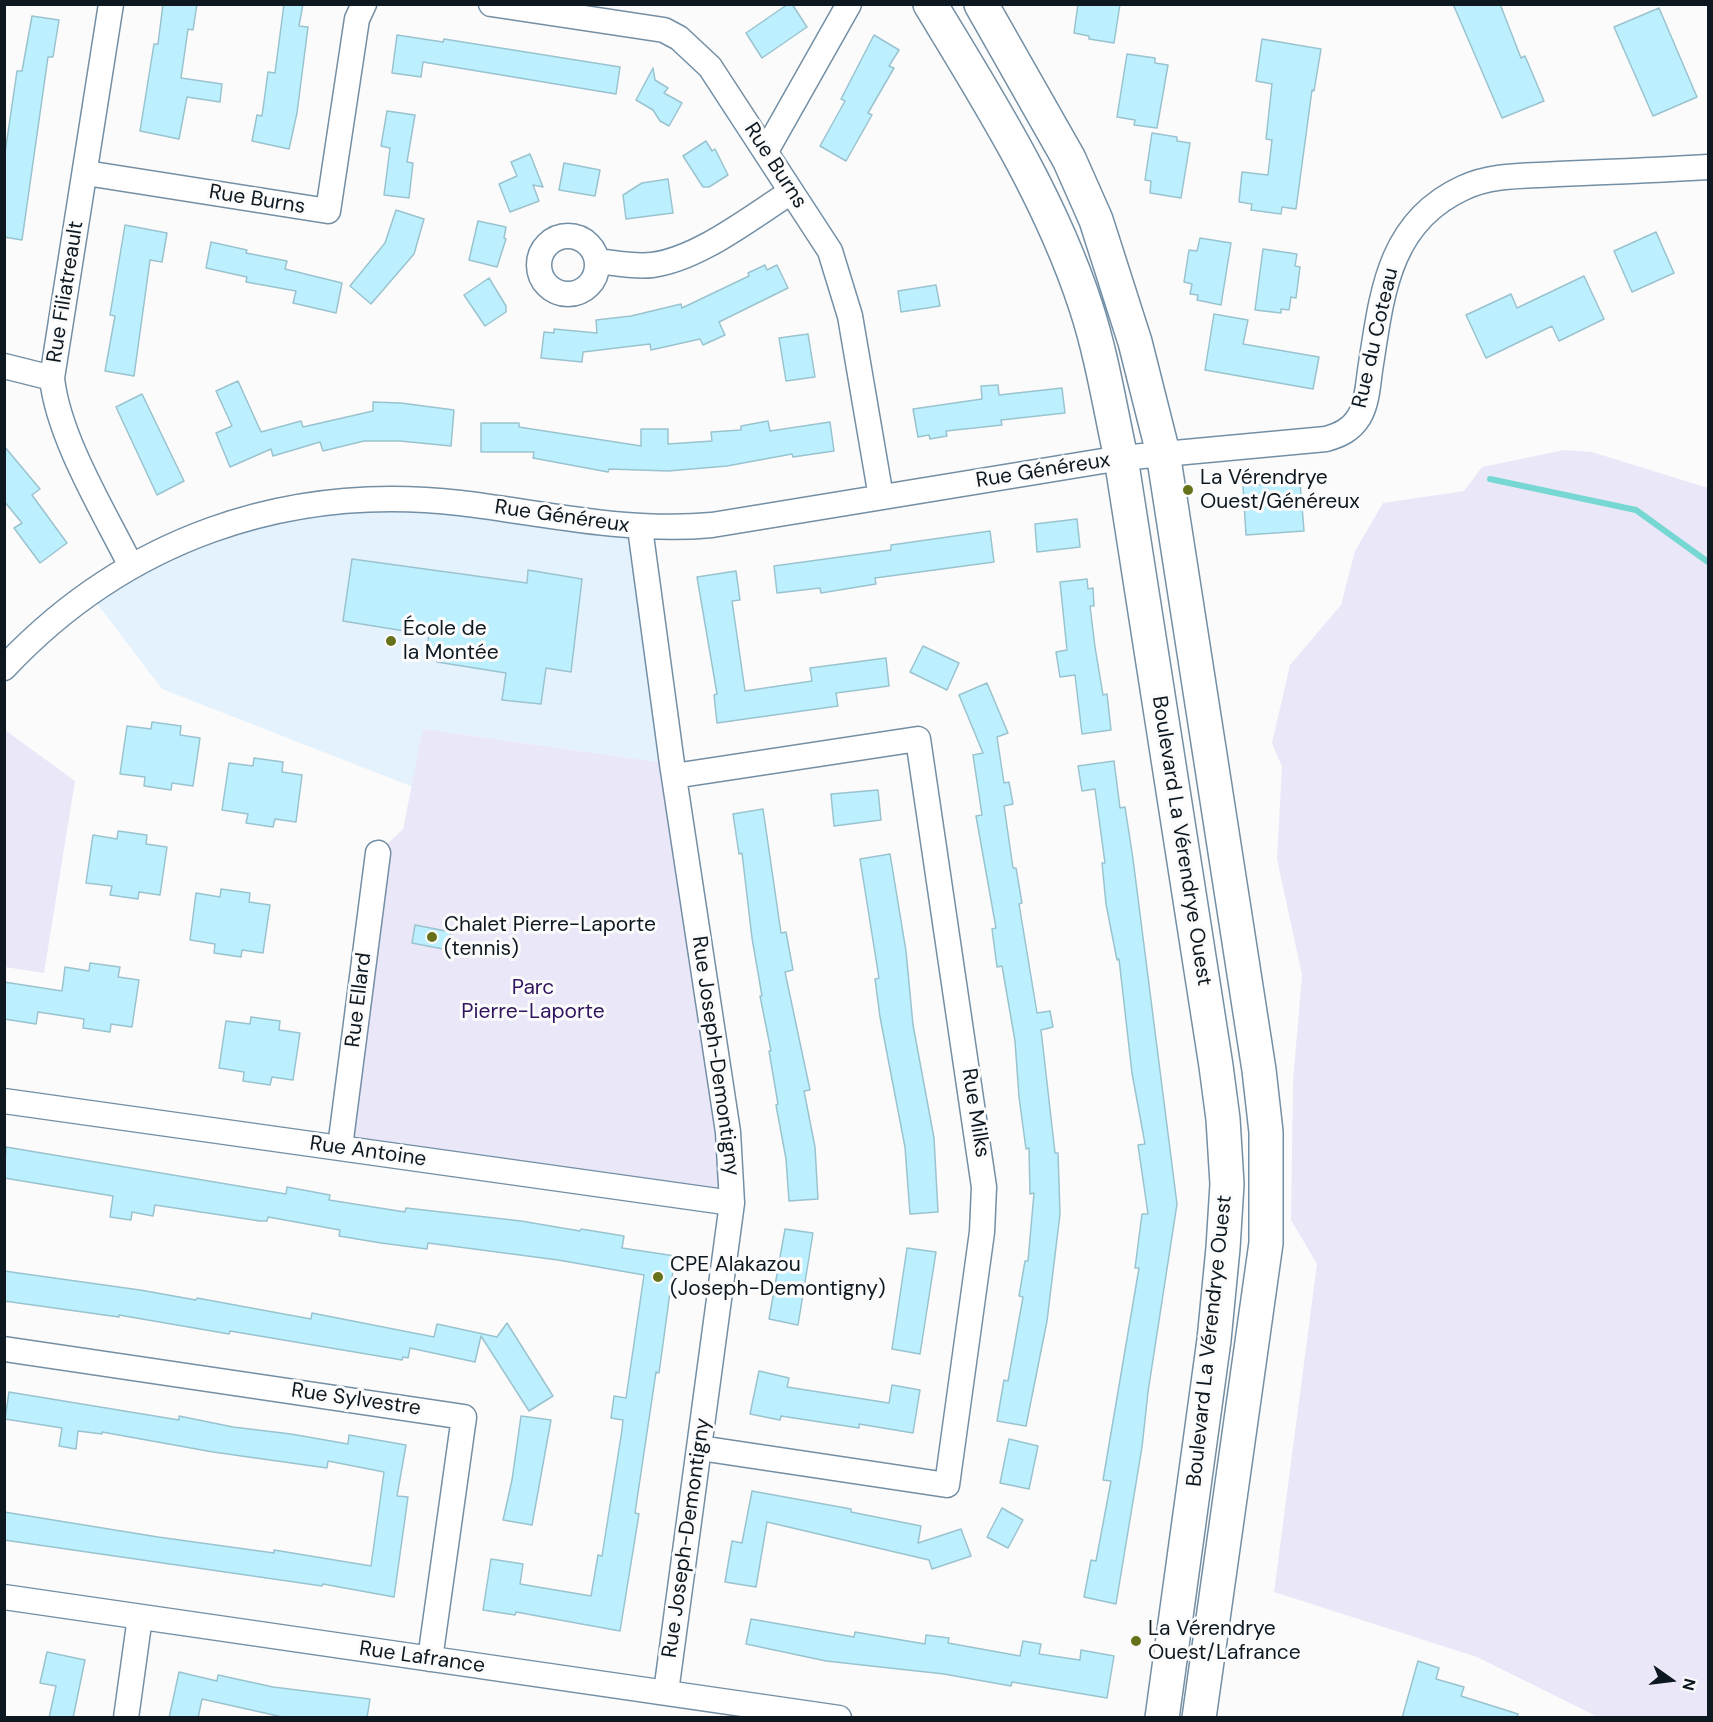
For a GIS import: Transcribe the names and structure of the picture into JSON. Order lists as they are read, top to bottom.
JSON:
{
  "streets": {
    "main road": ["Boulevard La Vérendrye Ouest"],
    "street": [
      "Rue Burns",
      "Rue Filiatreault",
      "Rue du Coteau",
      "Rue Généreux",
      "Rue Ellard",
      "Rue Joseph-Demontigny",
      "Rue Milks",
      "Rue Antoine",
      "Rue Sylvestre",
      "Rue Lafrance"
    ]
  },
  "crossings": [
    ["Rue Burns", "Rue Filiatreault"],
    ["Rue Burns", "Rue Généreux"],
    ["Rue Filiatreault", "Rue Généreux"],
    ["Rue du Coteau", "Rue Généreux"],
    ["Rue du Coteau", "Boulevard La Vérendrye Ouest"],
    ["Rue Généreux", "Boulevard La Vérendrye Ouest"],
    ["Rue Généreux", "Rue Joseph-Demontigny"],
    ["Rue Ellard", "Rue Antoine"],
    ["Rue Joseph-Demontigny", "Rue Milks"],
    ["Rue Joseph-Demontigny", "Rue Antoine"],
    ["Rue Joseph-Demontigny", "Rue Lafrance"],
    ["Rue Sylvestre", "Rue Lafrance"]
  ],
  "parks": ["Parc Pierre-Laporte"],
  "places": [
    "La Vérendrye Ouest/Généreux",
    "École de la Montée",
    "Chalet Pierre-Laporte (tennis)",
    "CPE Alakazou (Joseph-Demontigny)",
    "La Vérendrye Ouest/Lafrance"
  ],
  "north": "right"
}
